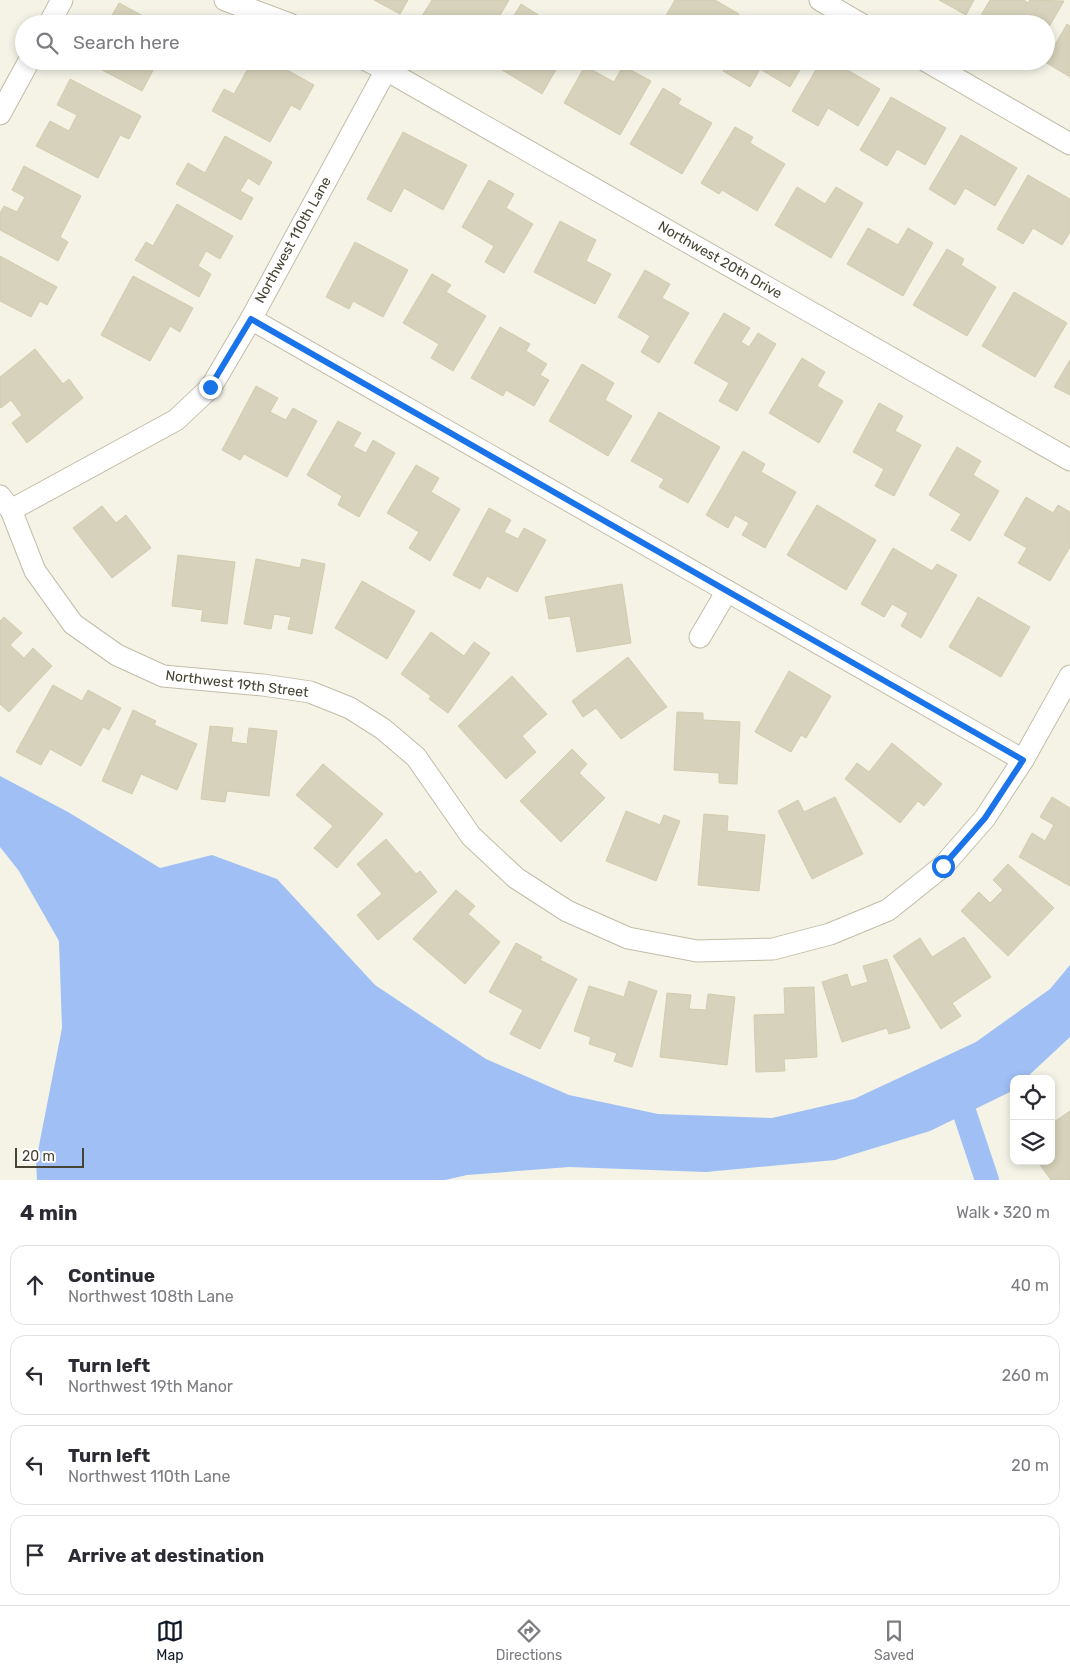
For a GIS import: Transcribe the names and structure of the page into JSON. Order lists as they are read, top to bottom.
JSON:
{
  "streets": {
    "street": ["Northwest 110th Lane", "Northwest 20th Drive", "Northwest 19th Street"]
  },
  "crossings": [
    ["Northwest 110th Lane", "Northwest 19th Street"]
  ],
  "scale_bar": "20 m",
  "page": {
    "search": "Search here",
    "scale": "20 m",
    "heading": ["4 min", "Walk · 320 m"],
    "list": [
      ["Continue", "Northwest 108th Lane", "40 m"],
      ["Turn left", "Northwest 19th Manor", "260 m"],
      ["Turn left", "Northwest 110th Lane", "20 m"],
      "Arrive at destination"
    ],
    "nav": ["Map", "Directions", "Saved"]
  }
}
